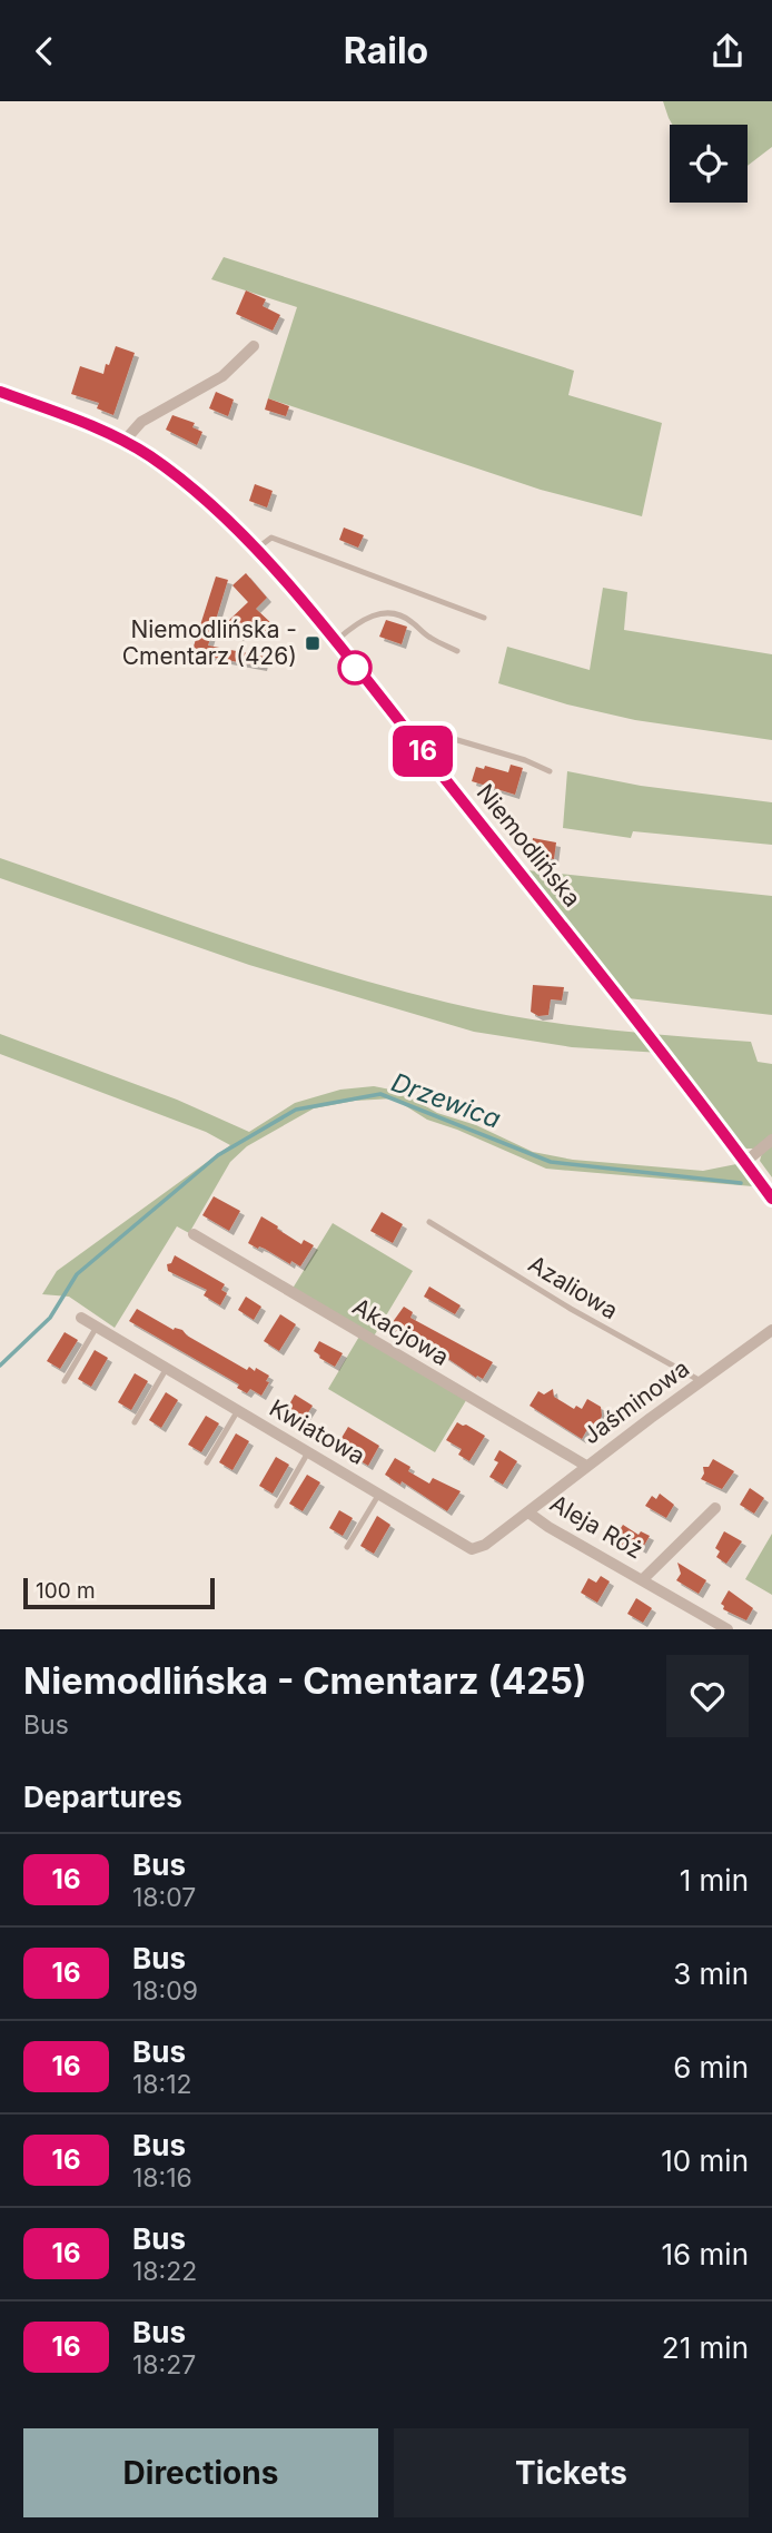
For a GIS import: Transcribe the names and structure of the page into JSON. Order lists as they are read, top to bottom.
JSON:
{
  "streets": {
    "main road": ["Niemodlińska"],
    "street": [
      "Akacjowa",
      "Jaśminowa",
      "Kwiatowa",
      "Aleja Róż"
    ],
    "lane": ["Azaliowa"]
  },
  "crossings": [
    ["Azaliowa", "Jaśminowa"],
    ["Akacjowa", "Jaśminowa"],
    ["Jaśminowa", "Kwiatowa"],
    ["Jaśminowa", "Aleja Róż"],
    ["Kwiatowa", "Aleja Róż"]
  ],
  "water": ["Drzewica"],
  "places": {
    "transit": ["Niemodlińska - Cmentarz (426)"]
  },
  "lines": ["bus line 16"],
  "scale_bar": "100 m",
  "page": {
    "header": "Railo",
    "on_map": "16",
    "scale": "100 m",
    "heading": [
      ["Niemodlińska - Cmentarz (425)", "Bus"],
      "Departures"
    ],
    "list": [
      {
        "mark": "16",
        "name": "Bus",
        "note": "18:07",
        "value": "1 min"
      },
      {
        "mark": "16",
        "name": "Bus",
        "note": "18:09",
        "value": "3 min"
      },
      {
        "mark": "16",
        "name": "Bus",
        "note": "18:12",
        "value": "6 min"
      },
      {
        "mark": "16",
        "name": "Bus",
        "note": "18:16",
        "value": "10 min"
      },
      {
        "mark": "16",
        "name": "Bus",
        "note": "18:22",
        "value": "16 min"
      },
      {
        "mark": "16",
        "name": "Bus",
        "note": "18:27",
        "value": "21 min"
      }
    ],
    "buttons": ["Directions", "Tickets"]
  }
}
